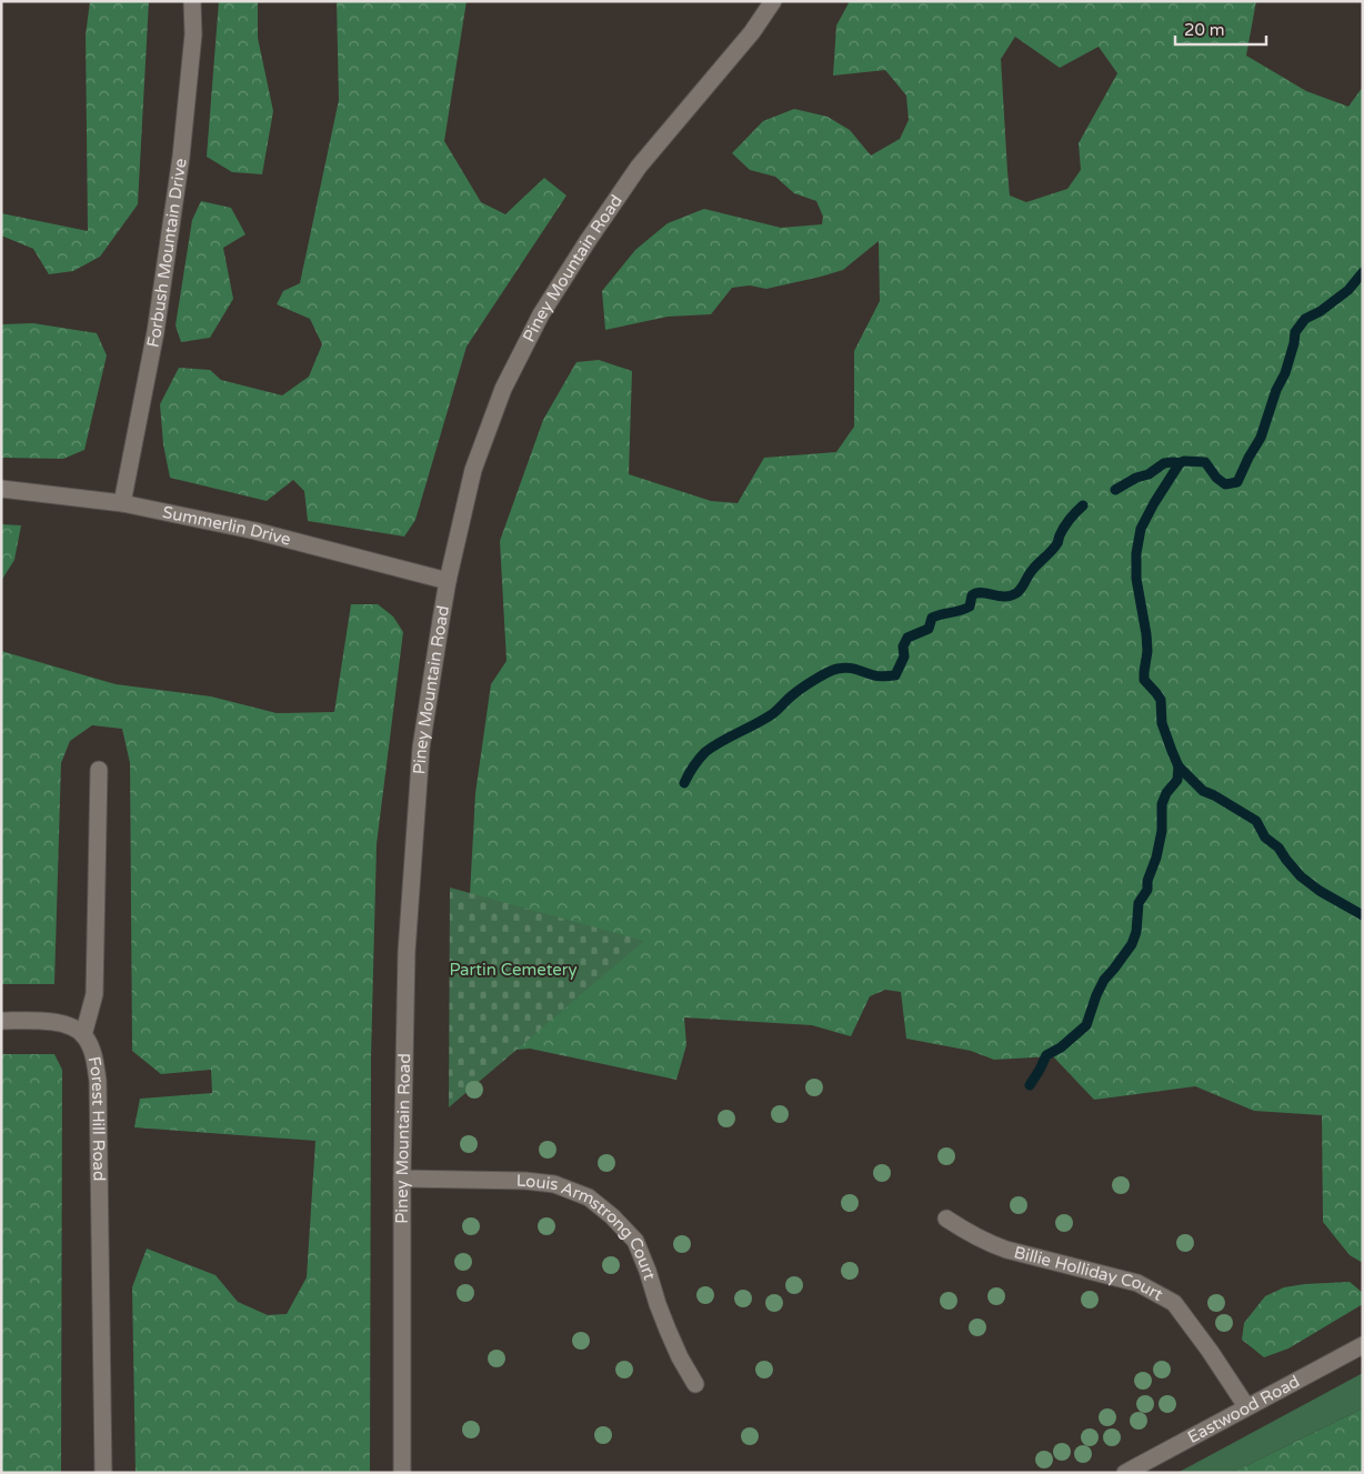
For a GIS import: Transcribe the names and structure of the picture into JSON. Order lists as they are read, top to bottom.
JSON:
{
  "streets": {
    "street": [
      "Forbush Mountain Drive",
      "Piney Mountain Road",
      "Summerlin Drive",
      "Forest Hill Road",
      "Louis Armstrong Court",
      "Billie Holliday Court",
      "Eastwood Road"
    ]
  },
  "crossings": [
    ["Forbush Mountain Drive", "Summerlin Drive"],
    ["Piney Mountain Road", "Summerlin Drive"],
    ["Piney Mountain Road", "Louis Armstrong Court"],
    ["Billie Holliday Court", "Eastwood Road"]
  ],
  "parks": ["Partin Cemetery"],
  "scale_bar": "20 m"
}
